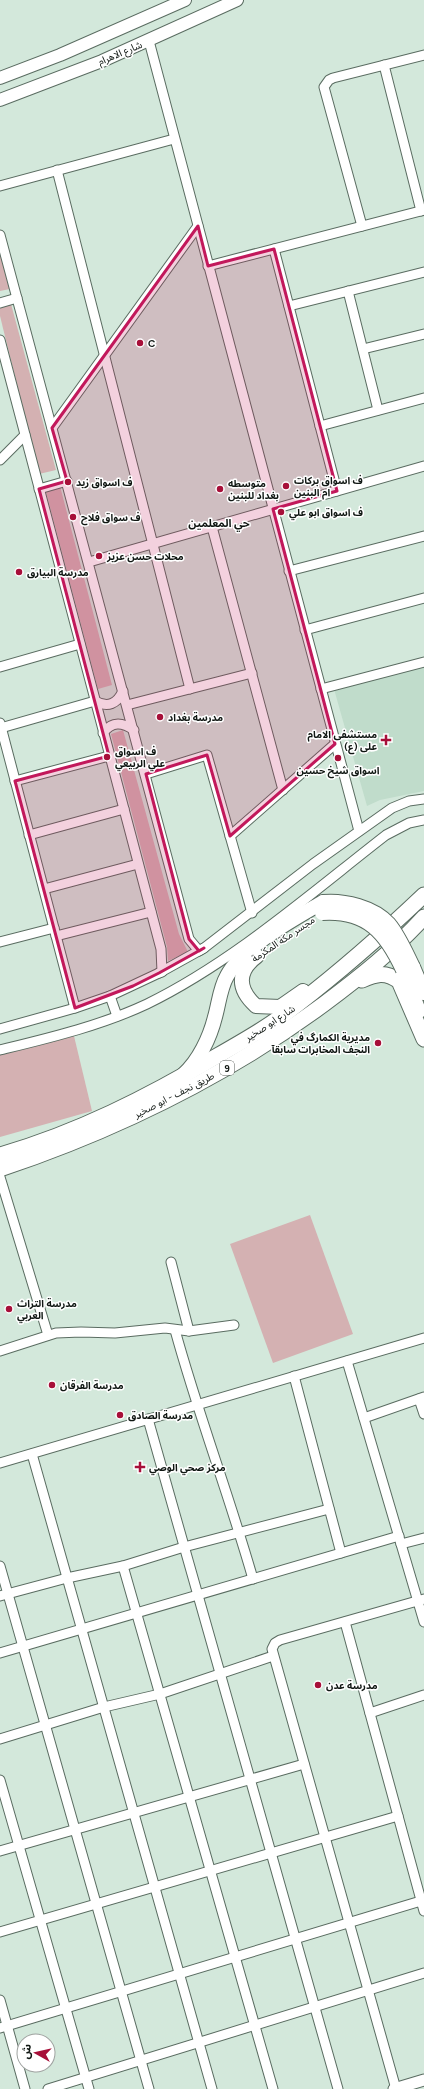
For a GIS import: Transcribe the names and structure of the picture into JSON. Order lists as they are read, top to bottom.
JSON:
{
  "streets": {
    "highway": ["شارع ابو صخير", "9", "طريق نجف - ابو صخير"],
    "main road": ["شارع الاهرام", "مجسر مكة المكرمة"]
  },
  "crossings": [
    ["مجسر مكة المكرمة", "شارع ابو صخير"]
  ],
  "districts": ["حي المعلمين"],
  "places": {
    "other": [
      "C",
      "ف اسواق زيد",
      "ف اسواق بركات ام البنين",
      "متوسطه بغداد للبنين",
      "ف اسواق ابو علي",
      "ف سواق فلاح",
      "محلات حسن عزيز",
      "مدرسة البيارق",
      "مدرسة بغداد",
      "ف اسواق علي الربيعي",
      "اسواق شيخ حسين",
      "مديرية الكمارگ في النجف المخابرات سابقآ",
      "مدرسة التراث العربي",
      "مدرسة الفرقان",
      "مدرسة الصادق",
      "مدرسة عدن"
    ],
    "health": ["مستشفی الامام علی (ع)", "مركز صحي الوصي"]
  },
  "north": "left"
}
